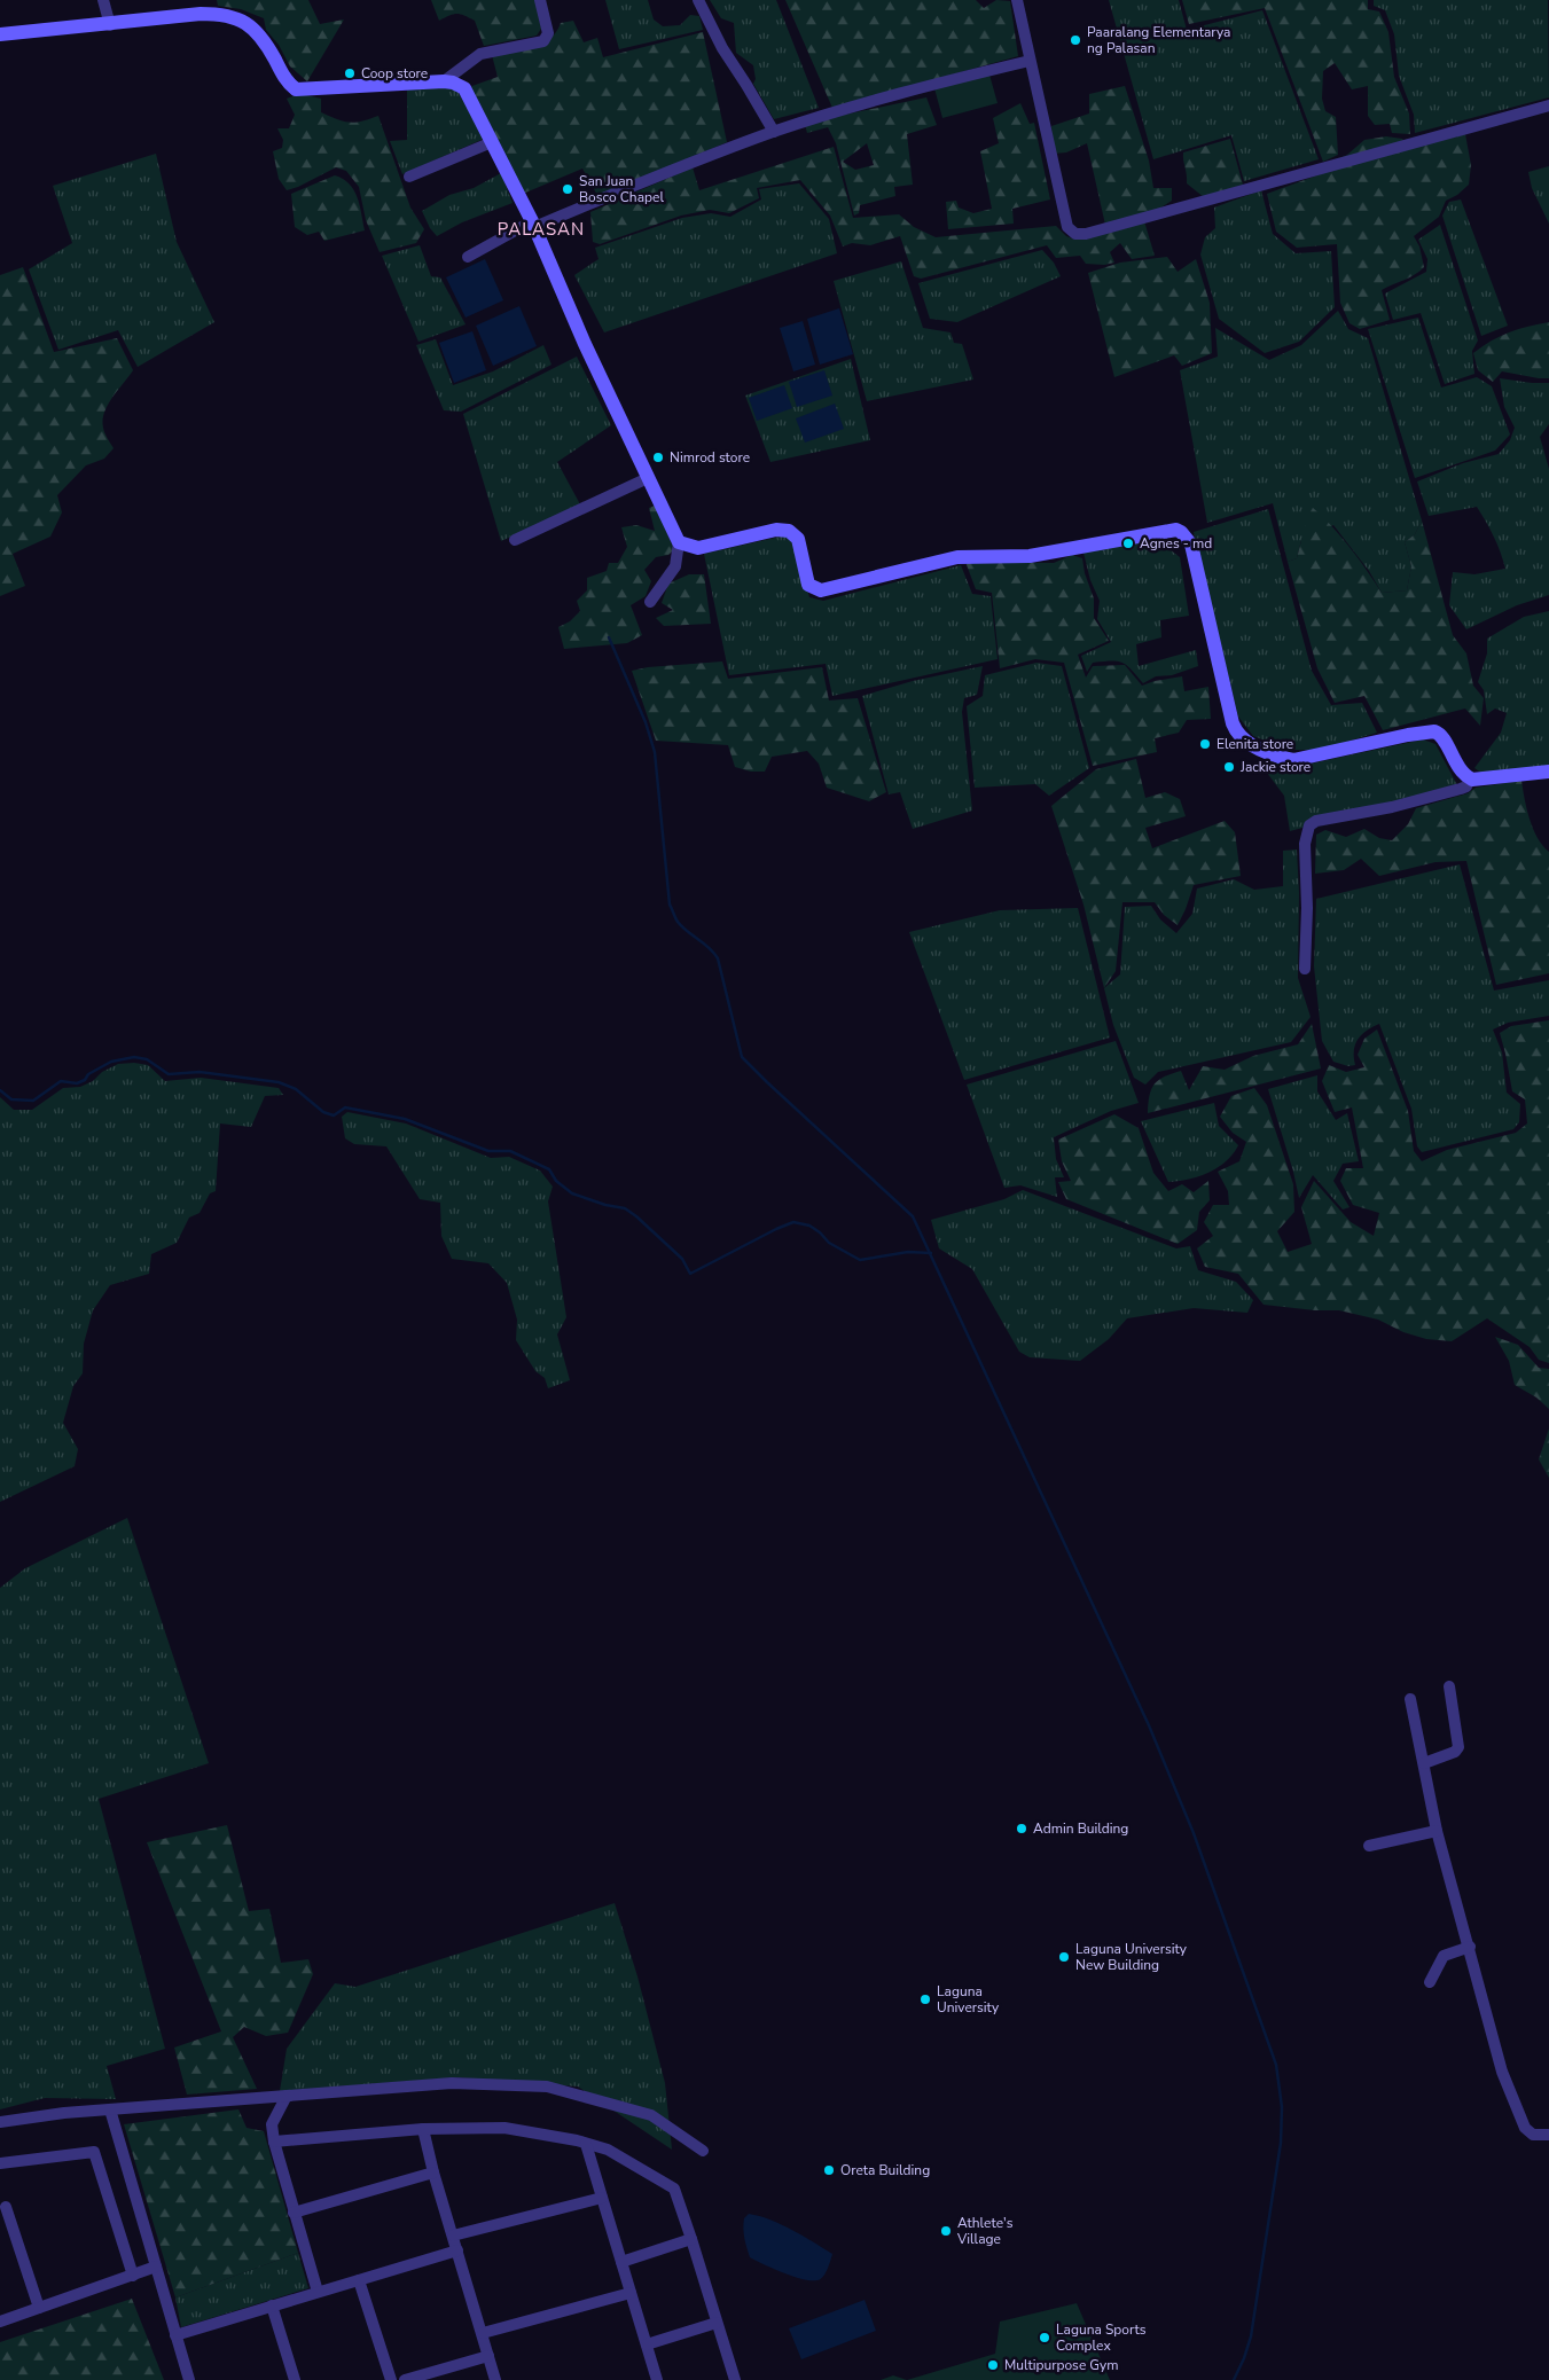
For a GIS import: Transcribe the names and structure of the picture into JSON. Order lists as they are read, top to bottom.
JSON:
{
  "districts": ["PALASAN"],
  "places": [
    "Paaralang Elementarya ng Palasan",
    "Coop store",
    "San Juan Bosco Chapel",
    "Nimrod store",
    "Agnes - md",
    "Elenita store",
    "Jackie store",
    "Admin Building",
    "Laguna University New Building",
    "Laguna University",
    "Oreta Building",
    "Athlete's Village",
    "Laguna Sports Complex",
    "Multipurpose Gym"
  ]
}
